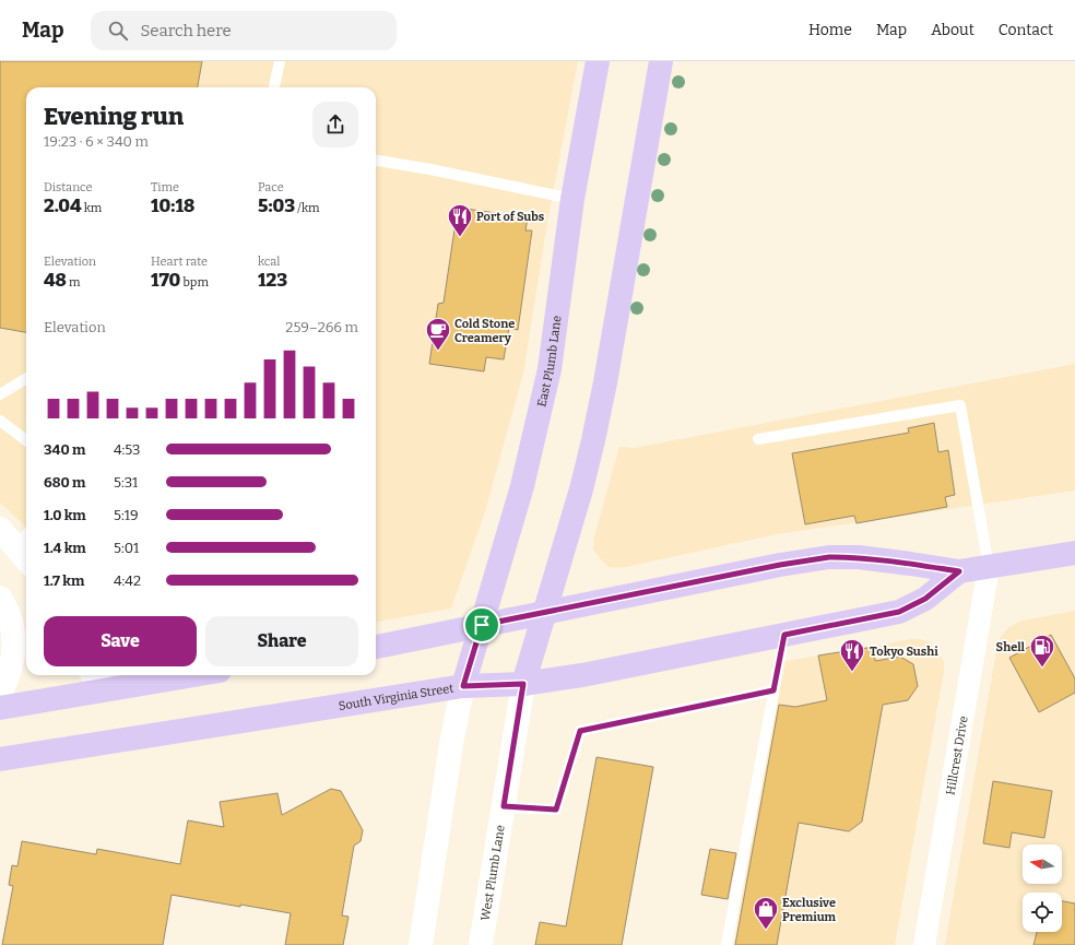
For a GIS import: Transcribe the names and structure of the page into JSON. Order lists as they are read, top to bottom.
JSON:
{
  "streets": {
    "main road": ["East Plumb Lane", "South Virginia Street", "West Plumb Lane"],
    "street": ["Hillcrest Drive"]
  },
  "crossings": [
    ["East Plumb Lane", "South Virginia Street"],
    ["South Virginia Street", "West Plumb Lane"]
  ],
  "places": {
    "restaurant": ["Port of Subs", "Tokyo Sushi"],
    "cafe": ["Cold Stone Creamery"],
    "fuel station": ["Shell"],
    "shop": ["Exclusive Premium"]
  },
  "north": "left",
  "page": {
    "header": "Map",
    "search": "Search here",
    "nav": [
      "Home",
      "Map",
      "About",
      "Contact"
    ],
    "heading": ["Evening run", "19:23 · 6 × 340 m"],
    "stats": [
      ["Distance", "2.04 km"],
      ["Time", "10:18"],
      ["Pace", "5:03 /km"],
      ["Elevation", "48 m"],
      ["Heart rate", "170 bpm"],
      ["kcal", "123"]
    ],
    "chart": ["Elevation", "259–266 m"],
    "list": [
      {
        "name": "340 m",
        "note": "4:53"
      },
      {
        "name": "680 m",
        "note": "5:31"
      },
      {
        "name": "1.0 km",
        "note": "5:19"
      },
      {
        "name": "1.4 km",
        "note": "5:01"
      },
      {
        "name": "1.7 km",
        "note": "4:42"
      }
    ],
    "buttons": ["Save", "Share"]
  }
}
